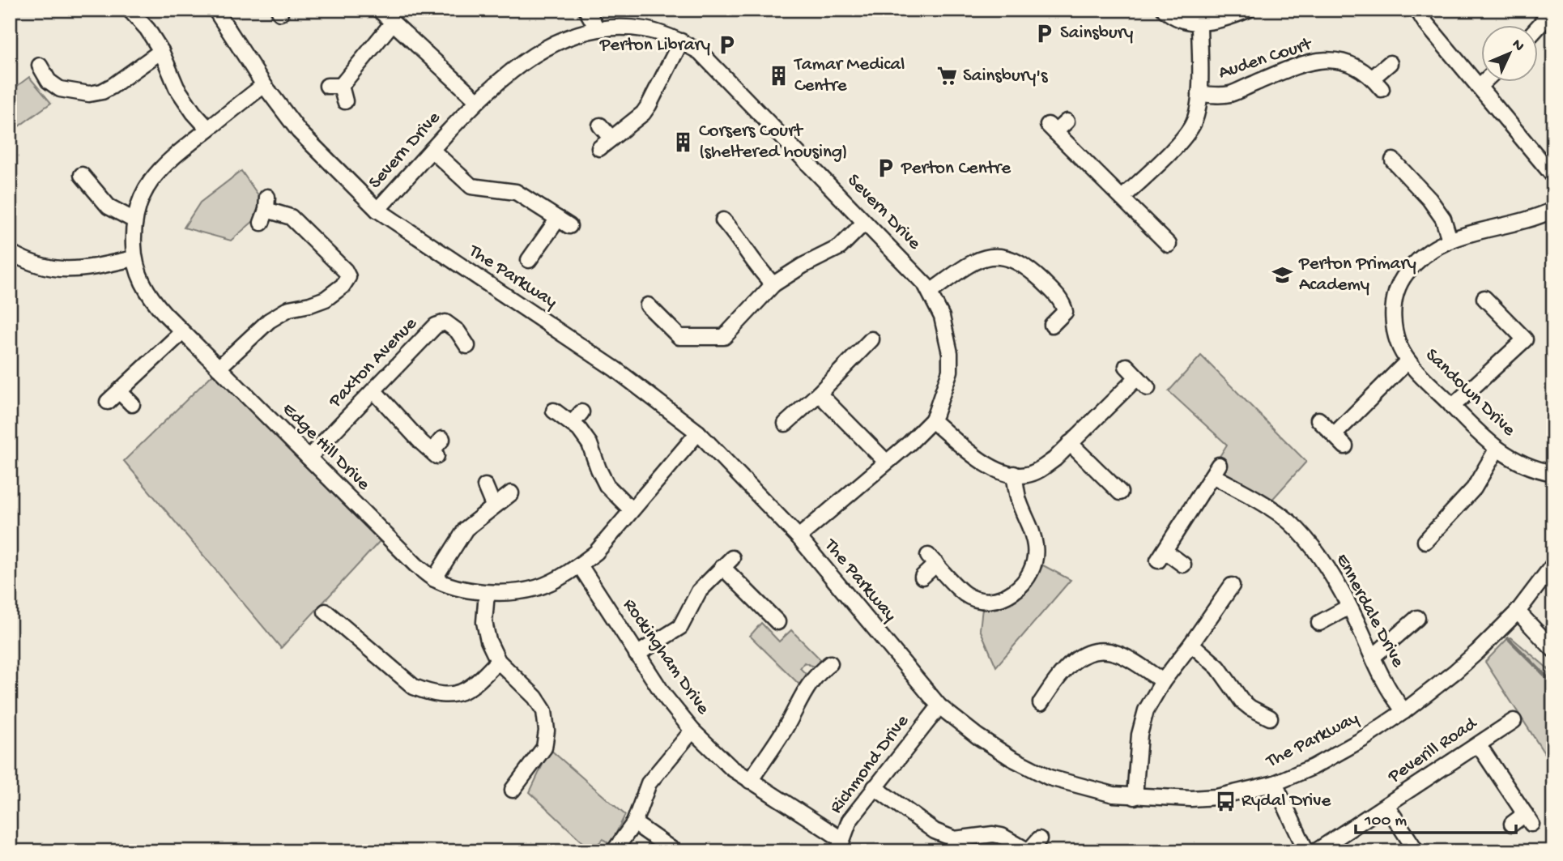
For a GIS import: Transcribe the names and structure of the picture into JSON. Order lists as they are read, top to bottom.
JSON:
{
  "streets": {
    "street": [
      "Auden Court",
      "Severn Drive",
      "The Parkway",
      "Paxton Avenue",
      "Sandown Drive",
      "Edge Hill Drive",
      "Ennerdale Drive",
      "Rockingham Drive",
      "Peverill Road",
      "Richmond Drive"
    ]
  },
  "crossings": [
    ["Severn Drive", "The Parkway"],
    ["The Parkway", "Edge Hill Drive"],
    ["The Parkway", "Ennerdale Drive"],
    ["The Parkway", "Richmond Drive"],
    ["Paxton Avenue", "Edge Hill Drive"],
    ["Edge Hill Drive", "Rockingham Drive"],
    ["Rockingham Drive", "Richmond Drive"]
  ],
  "places": {
    "parking": ["Sainsbury", "Perton Library", "Perton Centre"],
    "building": ["Tamar Medical Centre", "Corsers Court (sheltered housing)"],
    "supermarket": ["Sainsbury's"],
    "school or university": ["Perton Primary Academy"],
    "bus stop": ["Rydal Drive"]
  },
  "scale_bar": "100 m",
  "north": "top right"
}
